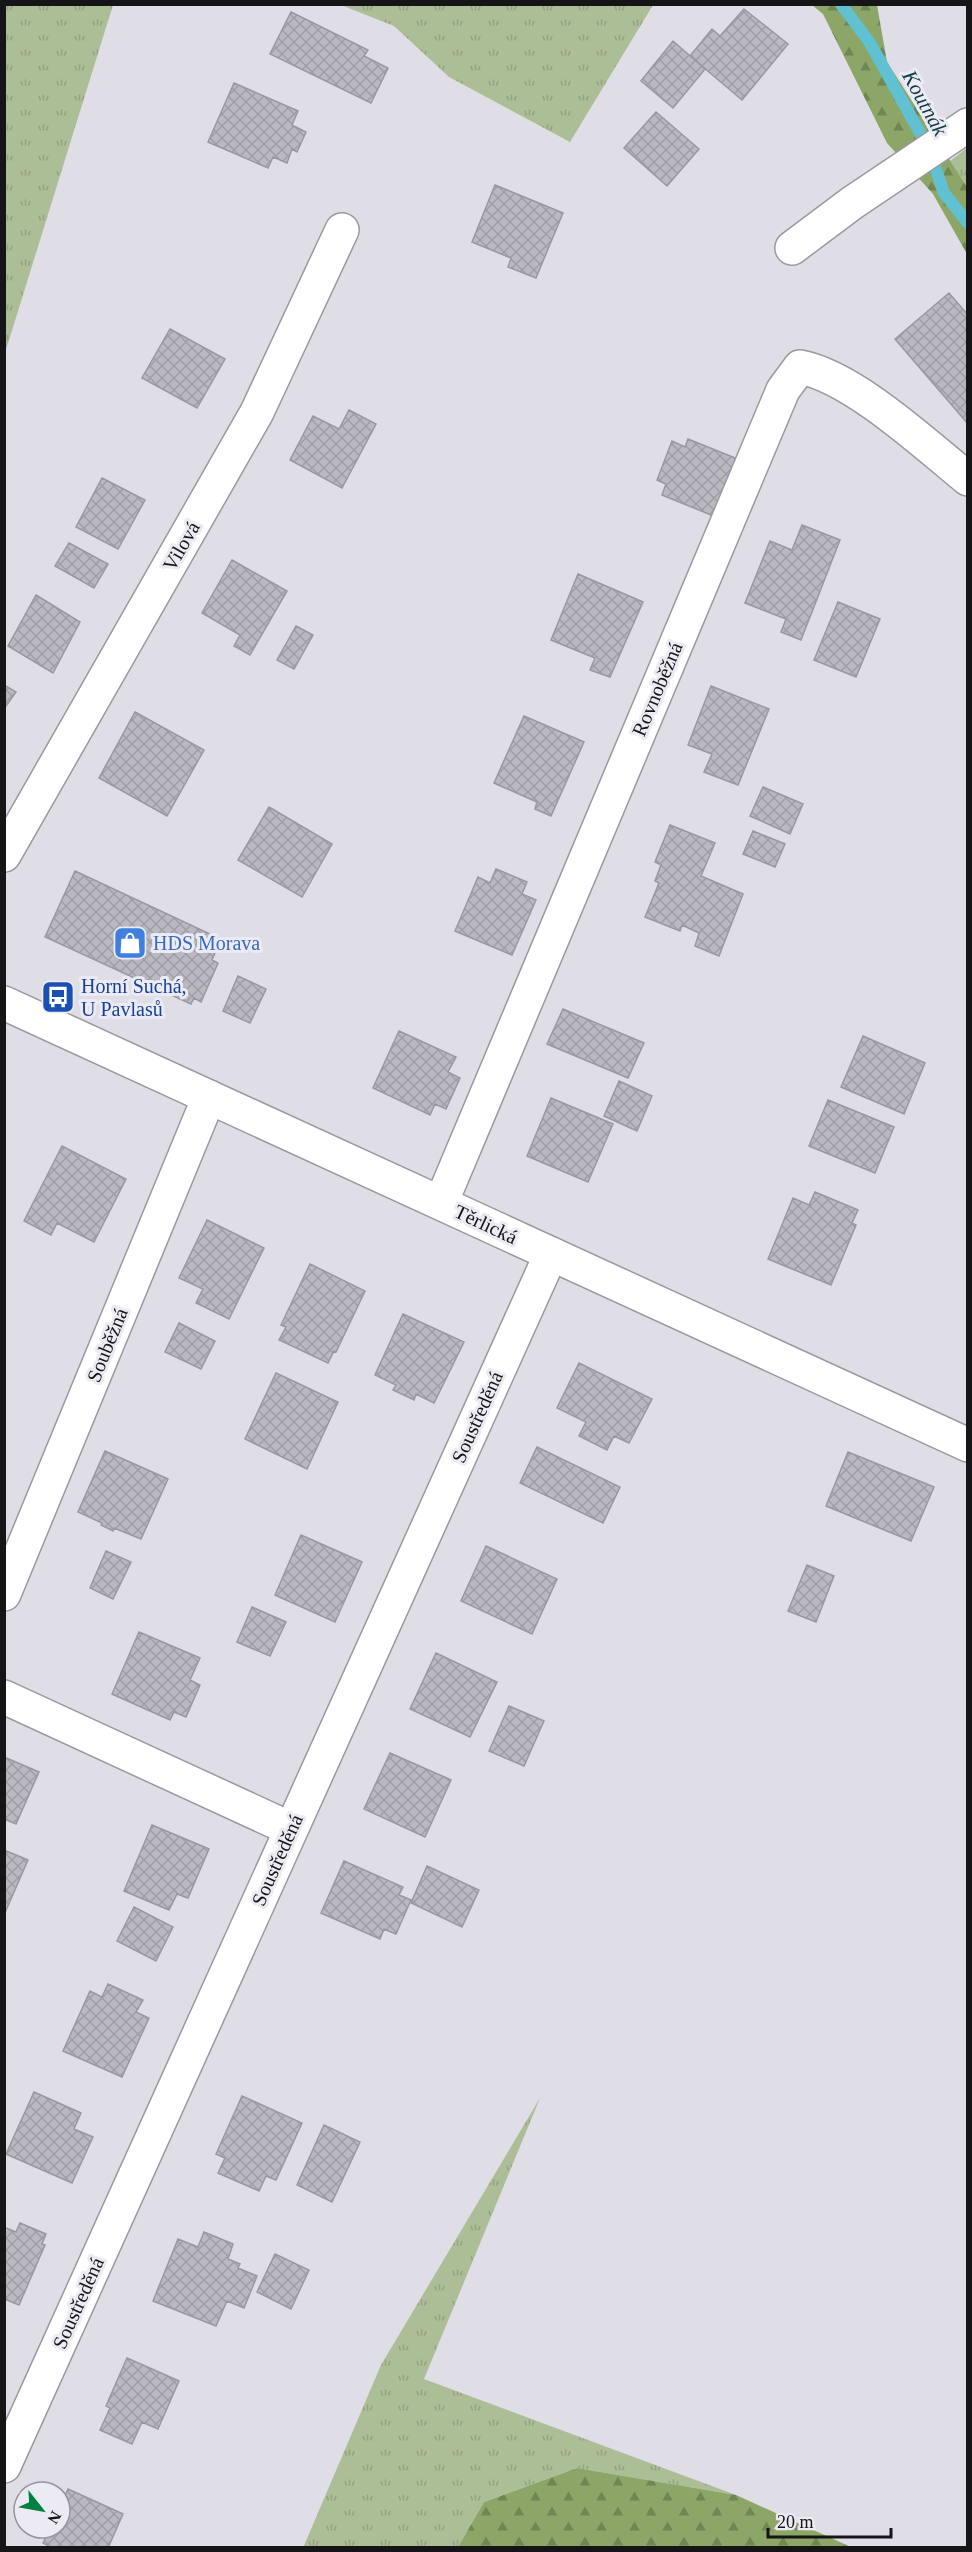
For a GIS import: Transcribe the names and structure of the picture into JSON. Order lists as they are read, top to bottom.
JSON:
{
  "streets": {
    "street": [
      "Vilová",
      "Rovnoběžná",
      "Těrlická",
      "Souběžná",
      "Soustředěná"
    ]
  },
  "crossings": [
    ["Rovnoběžná", "Těrlická"],
    ["Těrlická", "Souběžná"],
    ["Těrlická", "Soustředěná"]
  ],
  "water": ["Koutnák"],
  "places": {
    "shop": ["HDS Morava"],
    "bus stop": ["Horní Suchá, U Pavlasů"]
  },
  "scale_bar": "20 m",
  "north": "bottom right"
}
